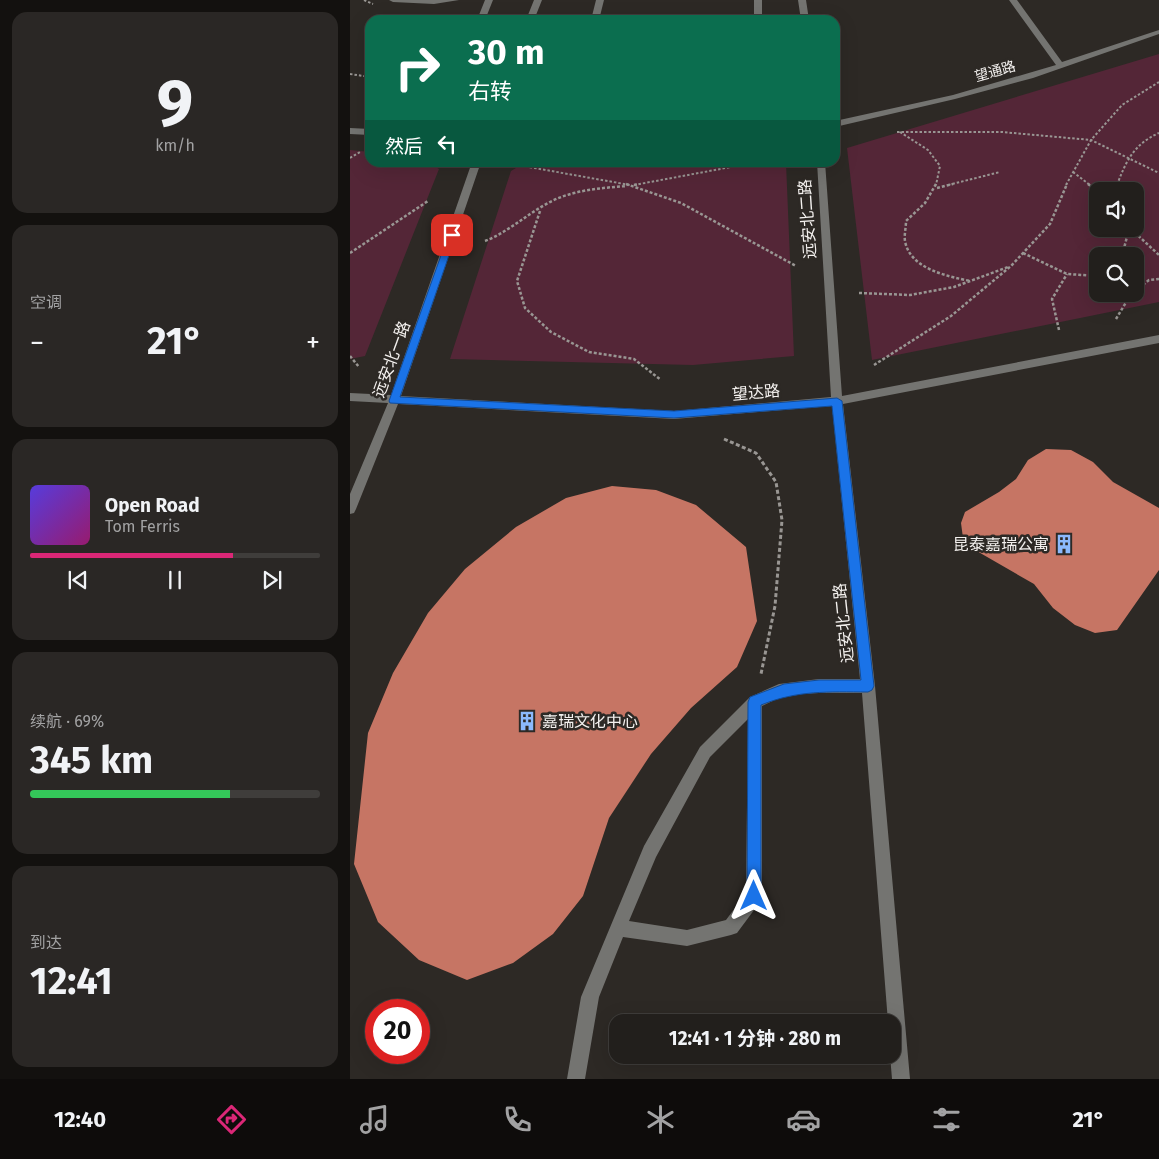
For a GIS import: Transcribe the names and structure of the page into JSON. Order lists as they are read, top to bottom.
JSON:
{
  "streets": {
    "street": [
      "望通路",
      "远安北二路",
      "远安北一路",
      "望达路"
    ]
  },
  "crossings": [
    ["远安北二路", "望达路"],
    ["远安北一路", "望达路"]
  ],
  "places": {
    "building": ["昆泰嘉瑞公寓", "嘉瑞文化中心"]
  },
  "page": {
    "tile": [
      ["9", "km/h"],
      "空调",
      ["续航 · 69%", "345 km"],
      ["到达", "12:41"]
    ],
    "turn": ["30 m", "右转"],
    "then": "然后",
    "heat": ["−", "21°", "+"],
    "song": ["Open Road", "Tom Ferris"],
    "limit": "20",
    "trip": "12:41 · 1 分钟 · 280 m",
    "tabs": ["12:40", "21°"]
  }
}
